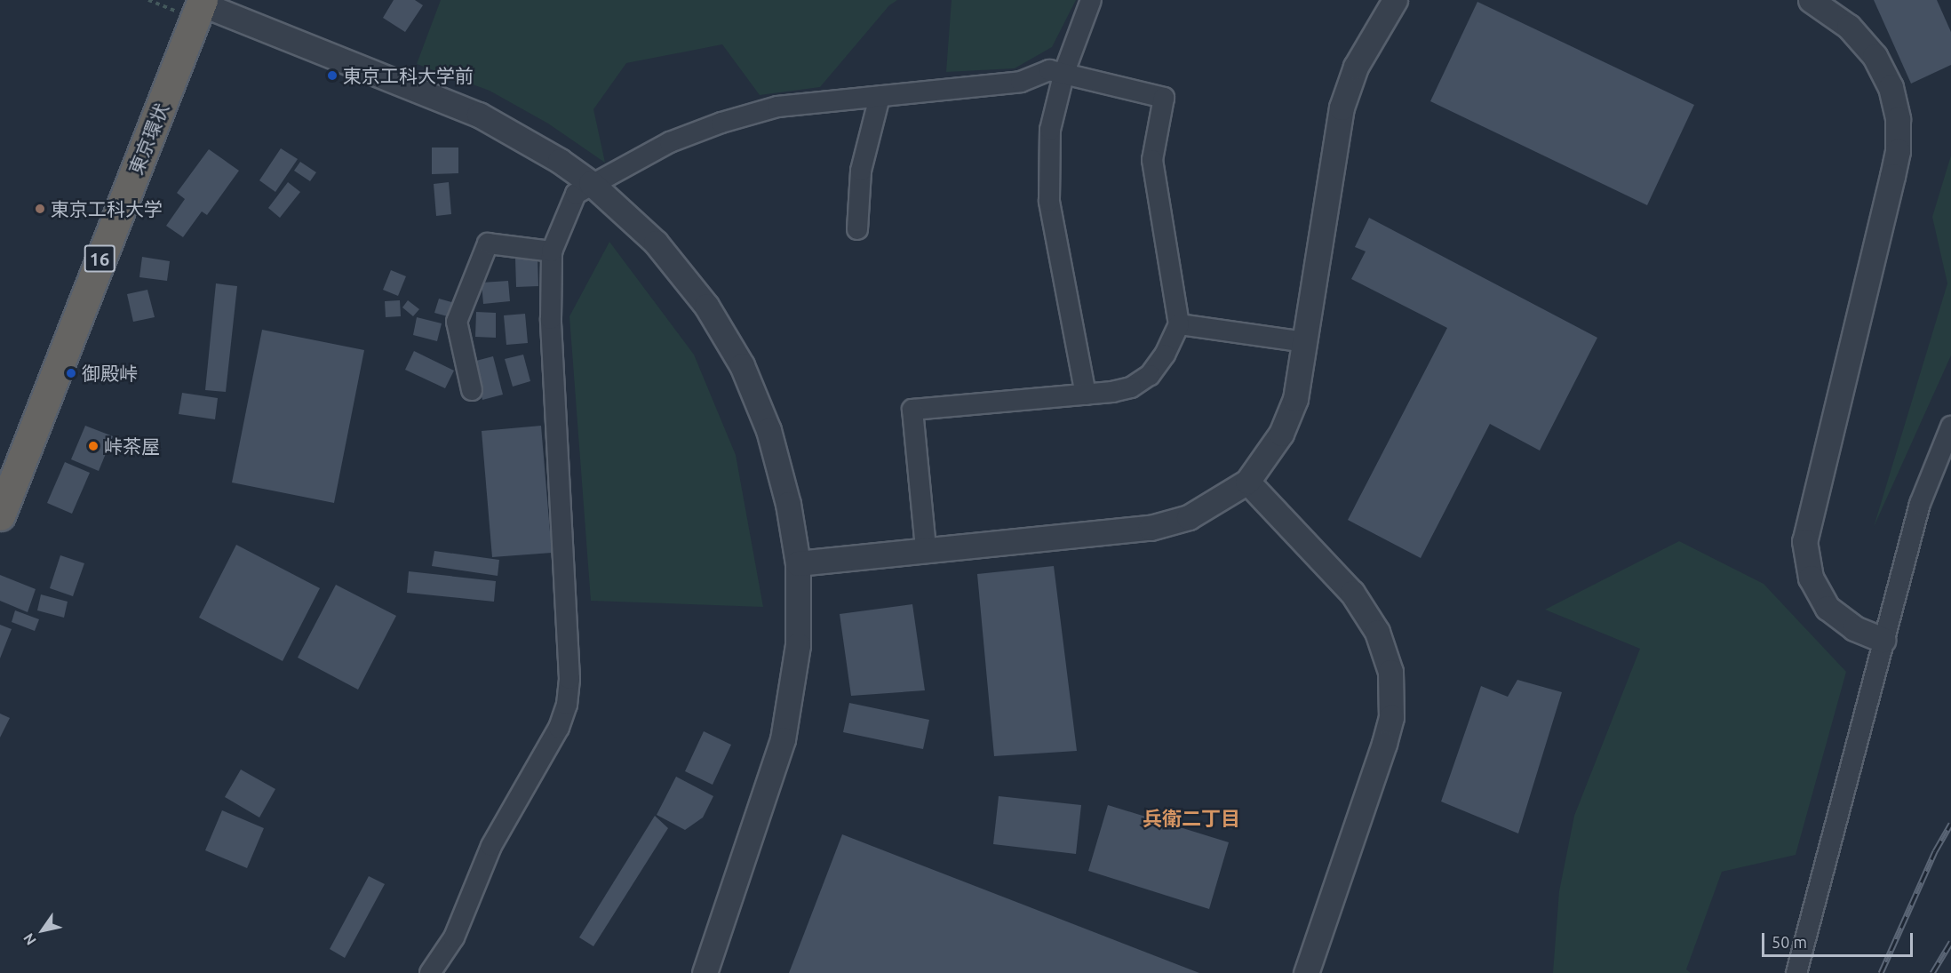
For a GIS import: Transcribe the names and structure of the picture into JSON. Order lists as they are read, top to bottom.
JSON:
{
  "streets": {
    "highway": ["東京環状", "16"]
  },
  "districts": ["兵衛二丁目"],
  "places": [
    "東京工科大学前",
    "東京工科大学",
    "御殿峠",
    "峠茶屋"
  ],
  "scale_bar": "50 m",
  "north": "bottom left"
}
